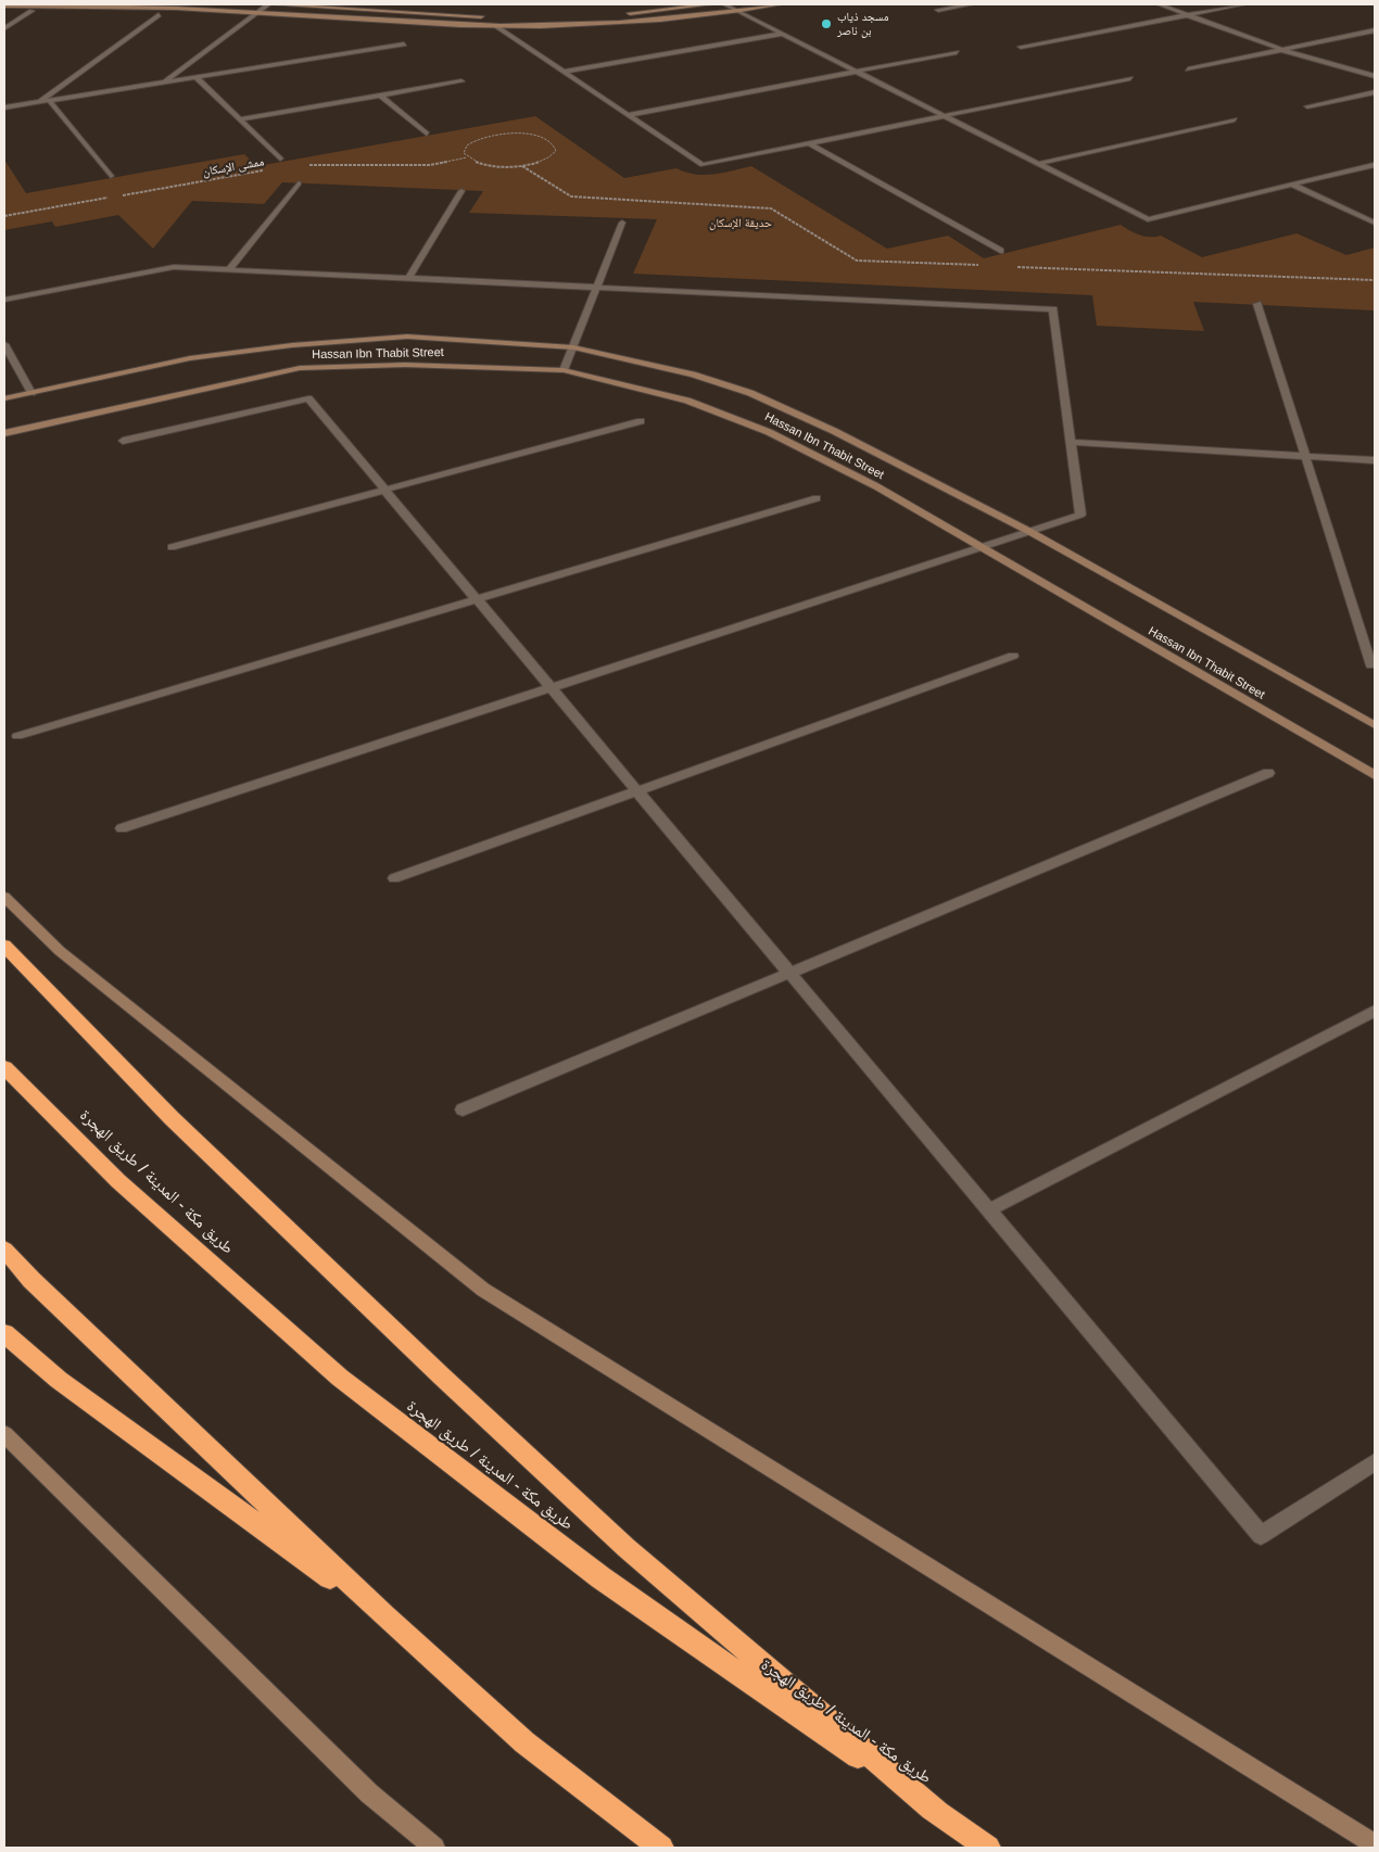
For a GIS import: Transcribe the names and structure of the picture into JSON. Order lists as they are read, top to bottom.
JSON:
{
  "streets": {
    "highway": ["طريق مكة - المدينة / طريق الهجرة"],
    "street": ["Hassan Ibn Thabit Street"],
    "path": ["ممشى الإسكان"]
  },
  "parks": ["حديقة الإسكان"],
  "places": ["مسجد ذياب بن ناصر"]
}
